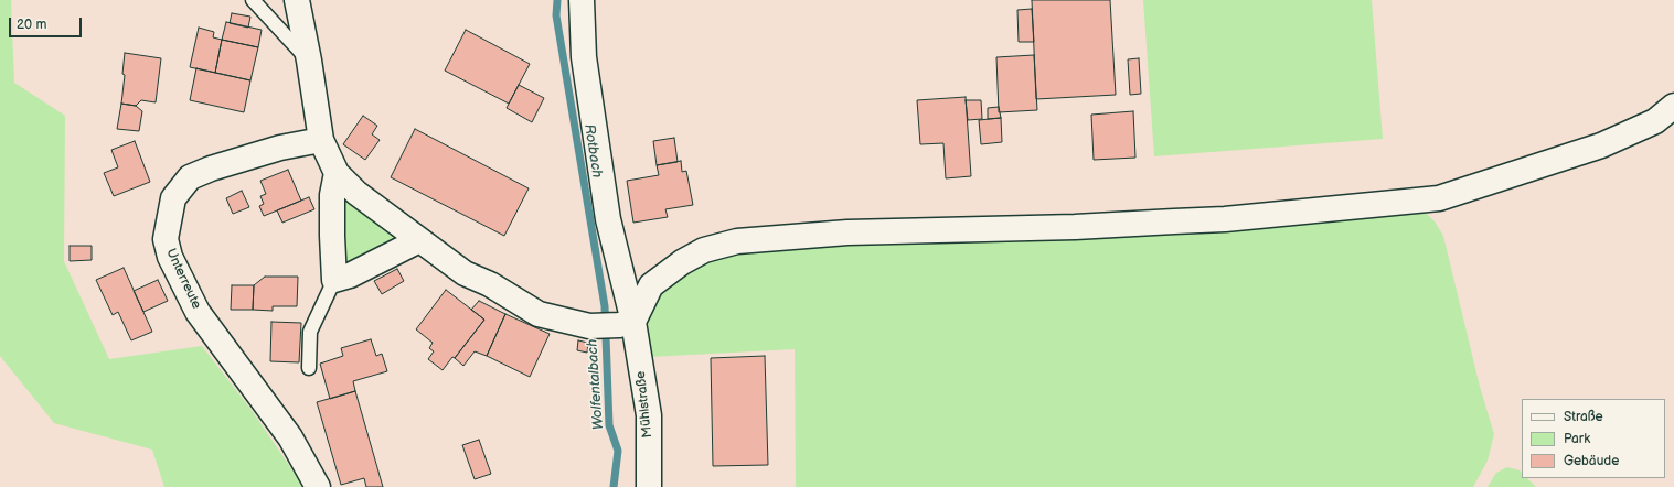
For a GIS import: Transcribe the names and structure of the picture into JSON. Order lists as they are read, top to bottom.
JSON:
{
  "streets": {
    "street": ["Unterreute", "Mühlstraße"]
  },
  "water": ["Rotbach", "Wolfentalbach"],
  "legend": ["Straße", "Park", "Gebäude"],
  "scale_bar": "20 m"
}
